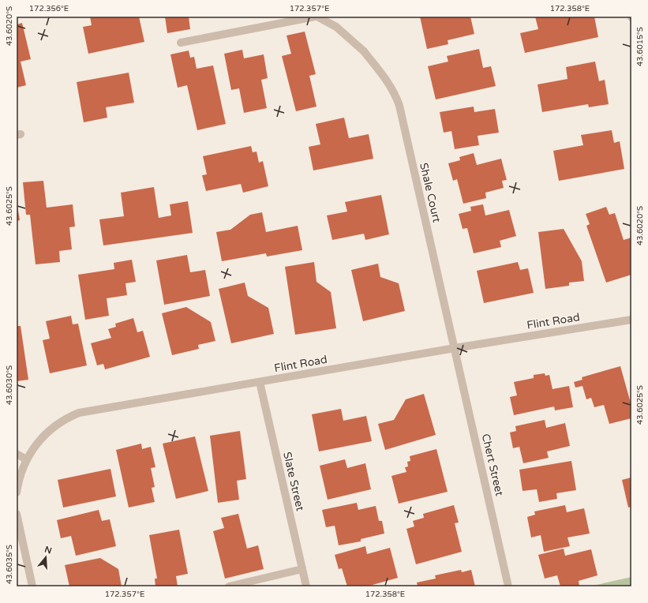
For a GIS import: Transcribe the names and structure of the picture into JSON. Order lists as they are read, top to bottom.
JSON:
{
  "streets": {
    "street": [
      "Shale Court",
      "Flint Road",
      "Chert Street",
      "Slate Street"
    ]
  },
  "crossings": [
    ["Shale Court", "Flint Road"],
    ["Shale Court", "Chert Street"],
    ["Flint Road", "Chert Street"],
    ["Flint Road", "Slate Street"]
  ],
  "north": "top",
  "coordinates": [
    "172.356°E",
    "172.357°E",
    "172.358°E",
    "43.6020°S",
    "43.6015°S",
    "43.6025°S",
    "43.6030°S",
    "43.6035°S"
  ]
}
